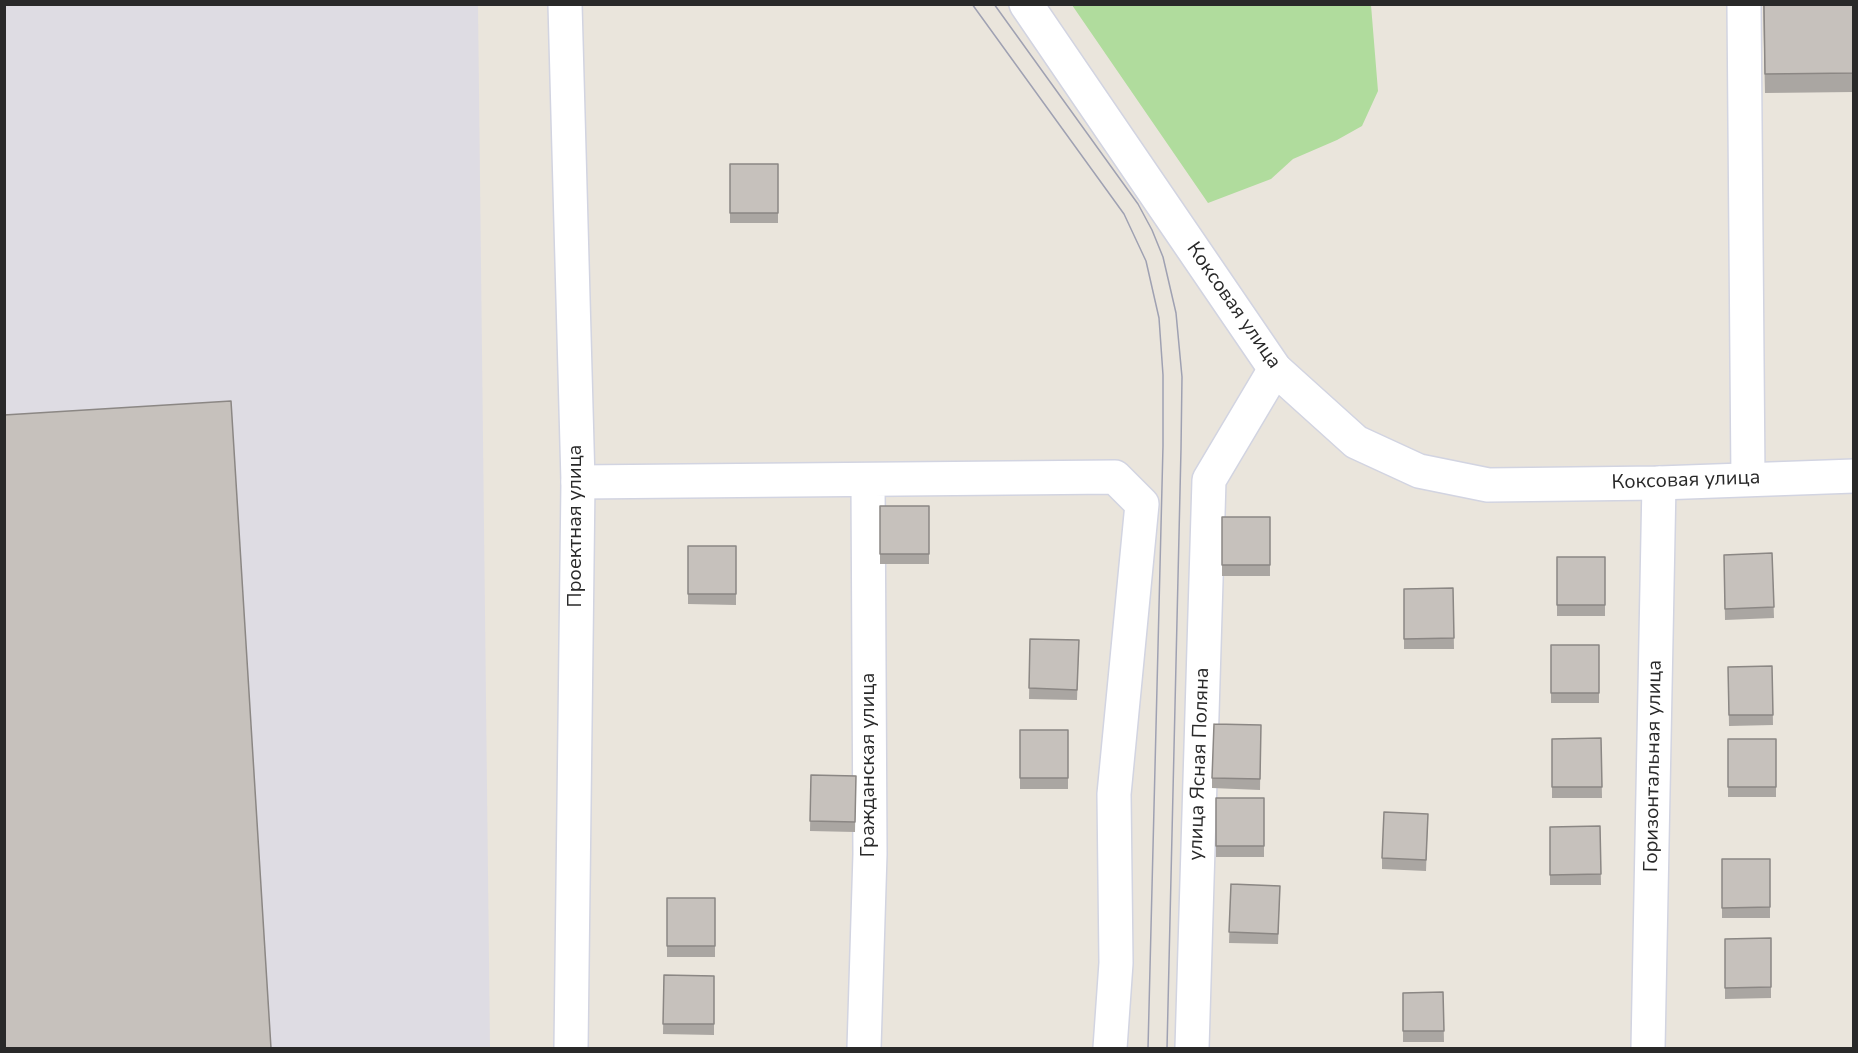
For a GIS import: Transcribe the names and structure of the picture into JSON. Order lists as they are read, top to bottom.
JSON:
{
  "streets": {
    "street": [
      "Коксовая улица",
      "Проектная улица",
      "улица Ясная Поляна",
      "Гражданская улица",
      "Горизонтальная улица"
    ]
  },
  "crossings": [
    ["Коксовая улица", "улица Ясная Поляна"],
    ["Коксовая улица", "Горизонтальная улица"]
  ]
}
